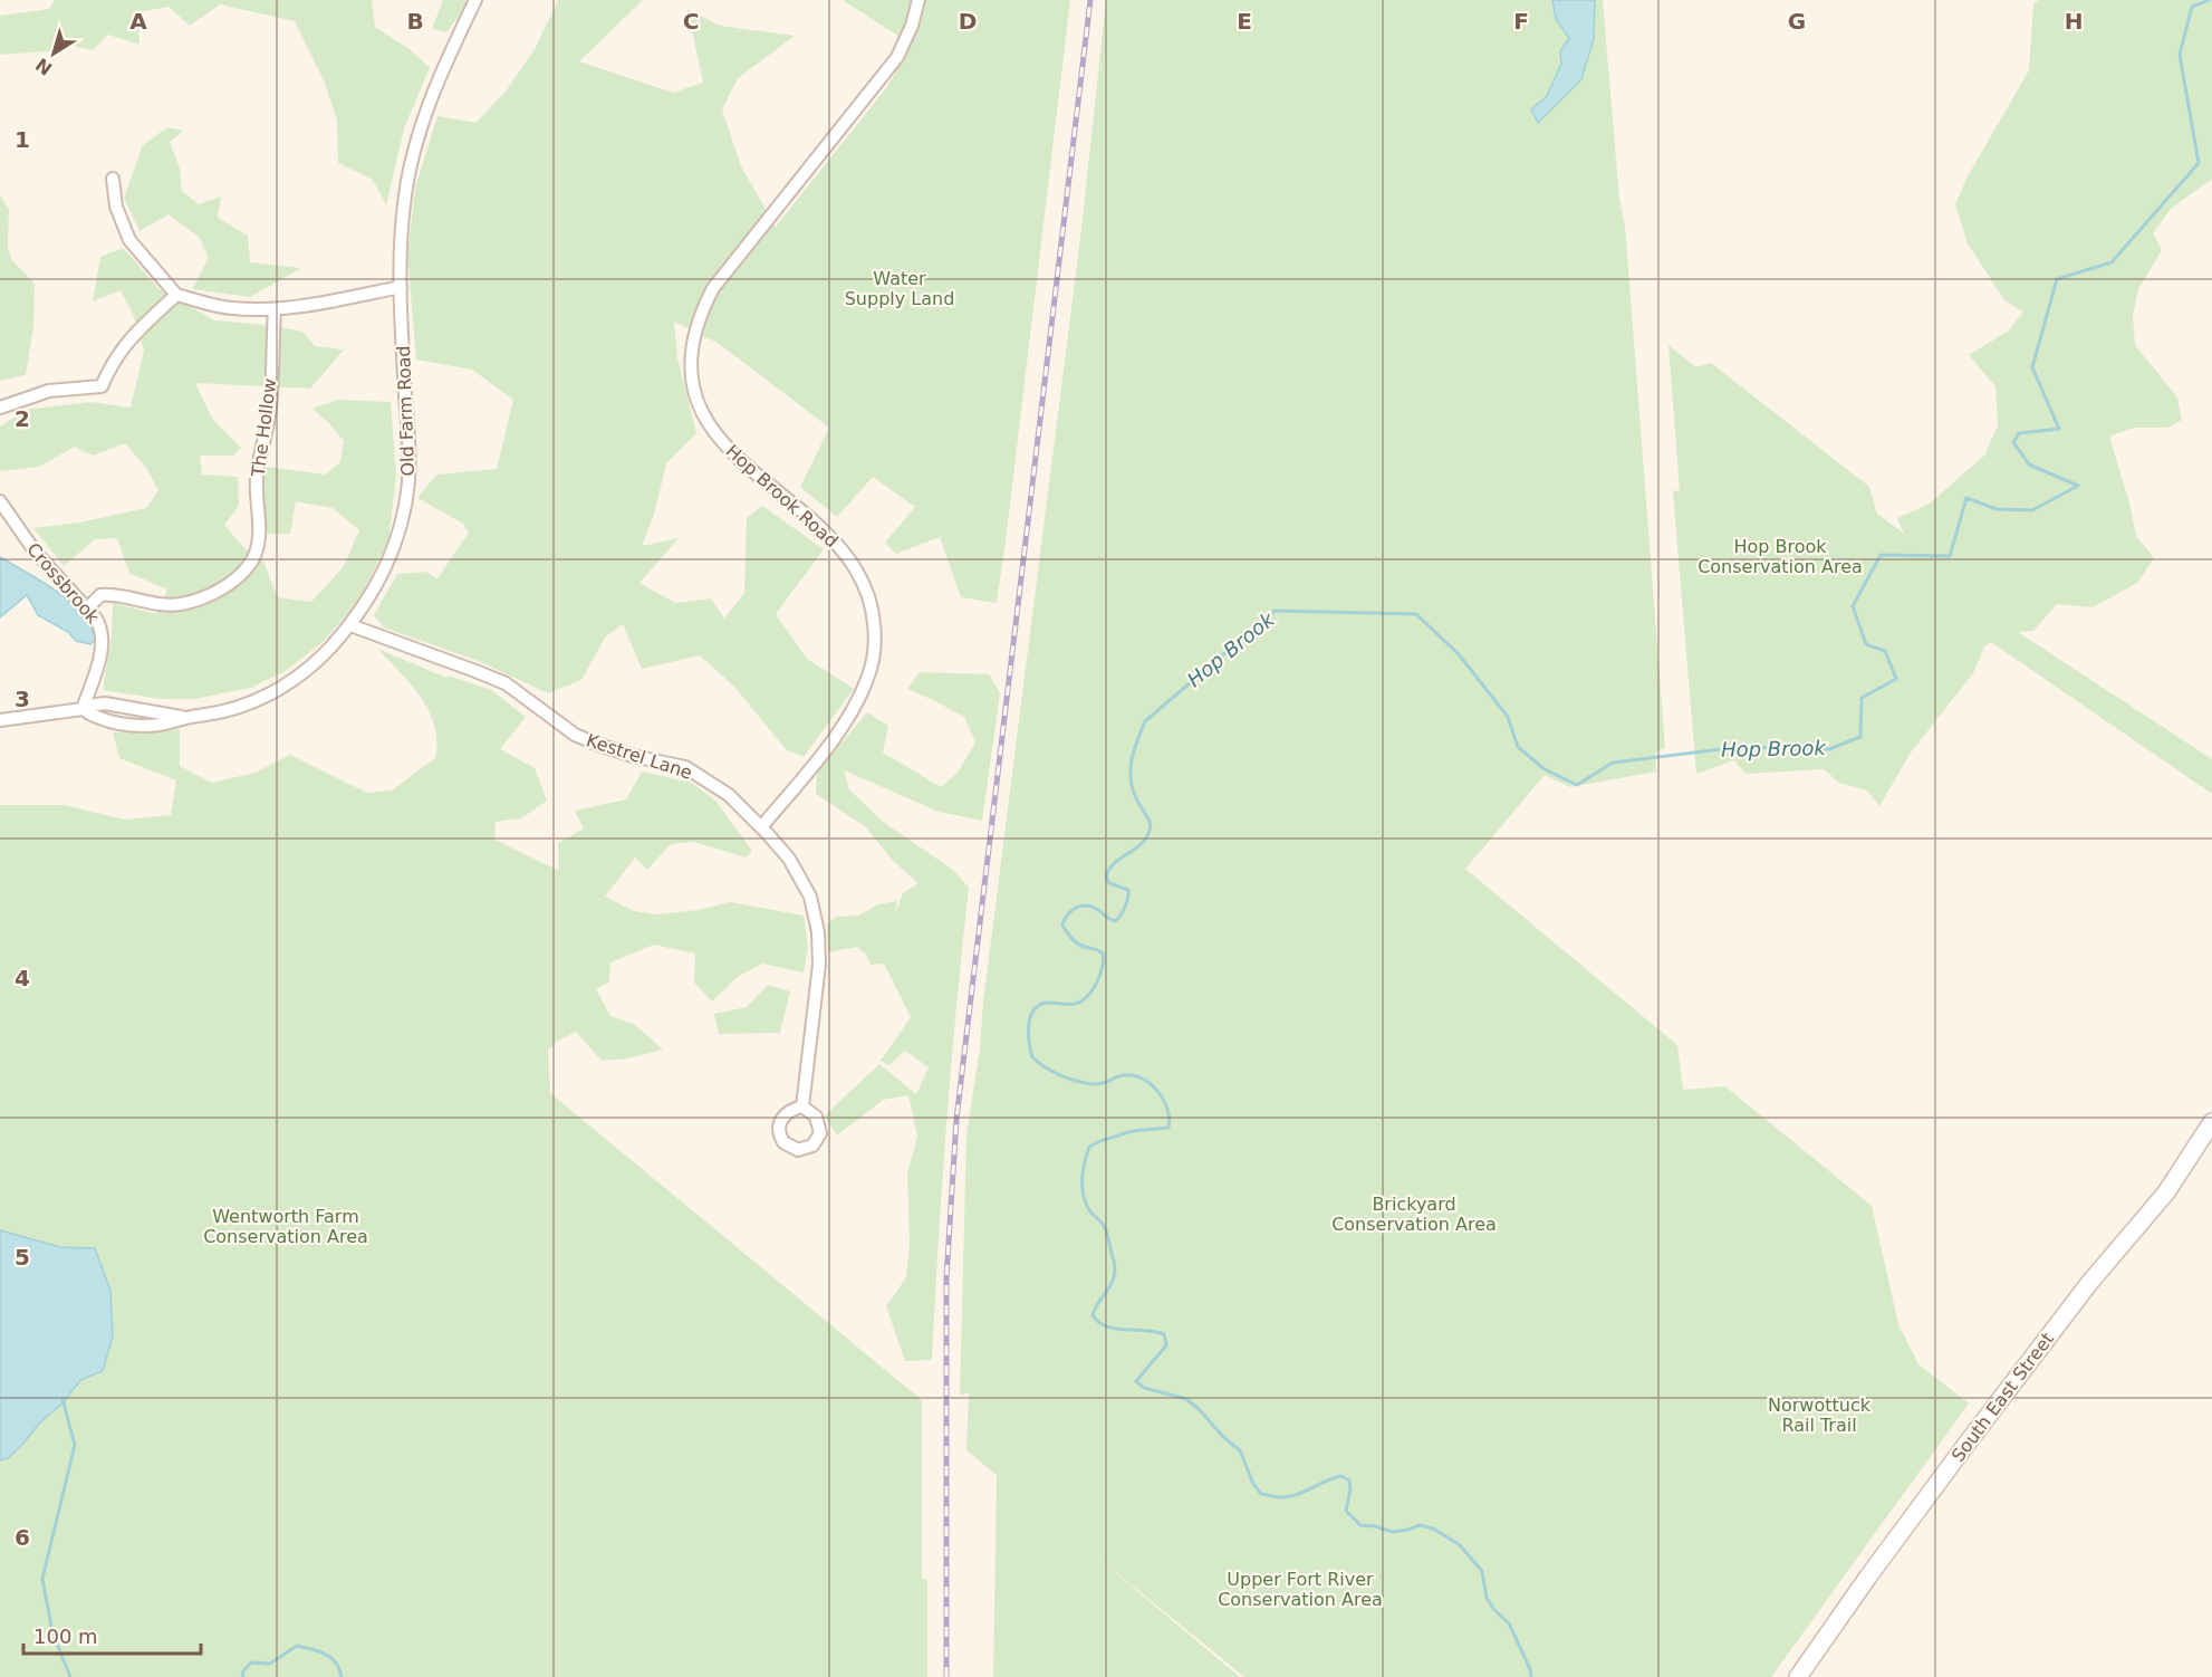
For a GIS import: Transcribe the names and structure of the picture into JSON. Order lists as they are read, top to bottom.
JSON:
{
  "streets": {
    "main road": ["South East Street"],
    "street": [
      "Old Farm Road",
      "The Hollow",
      "Hop Brook Road",
      "Crossbrook",
      "Kestrel Lane"
    ]
  },
  "crossings": [
    ["Old Farm Road", "Crossbrook"],
    ["Old Farm Road", "Kestrel Lane"],
    ["The Hollow", "Crossbrook"],
    ["Hop Brook Road", "Kestrel Lane"]
  ],
  "water": ["Hop Brook"],
  "parks": [
    "Water Supply Land",
    "Hop Brook Conservation Area",
    "Brickyard Conservation Area",
    "Wentworth Farm Conservation Area",
    "Norwottuck Rail Trail",
    "Upper Fort River Conservation Area"
  ],
  "scale_bar": "100 m",
  "north": "bottom left",
  "grid": {
    "columns": [
      "A",
      "B",
      "C",
      "D",
      "E",
      "F",
      "G",
      "H"
    ],
    "rows": [
      "1",
      "2",
      "3",
      "4",
      "5",
      "6"
    ]
  }
}
